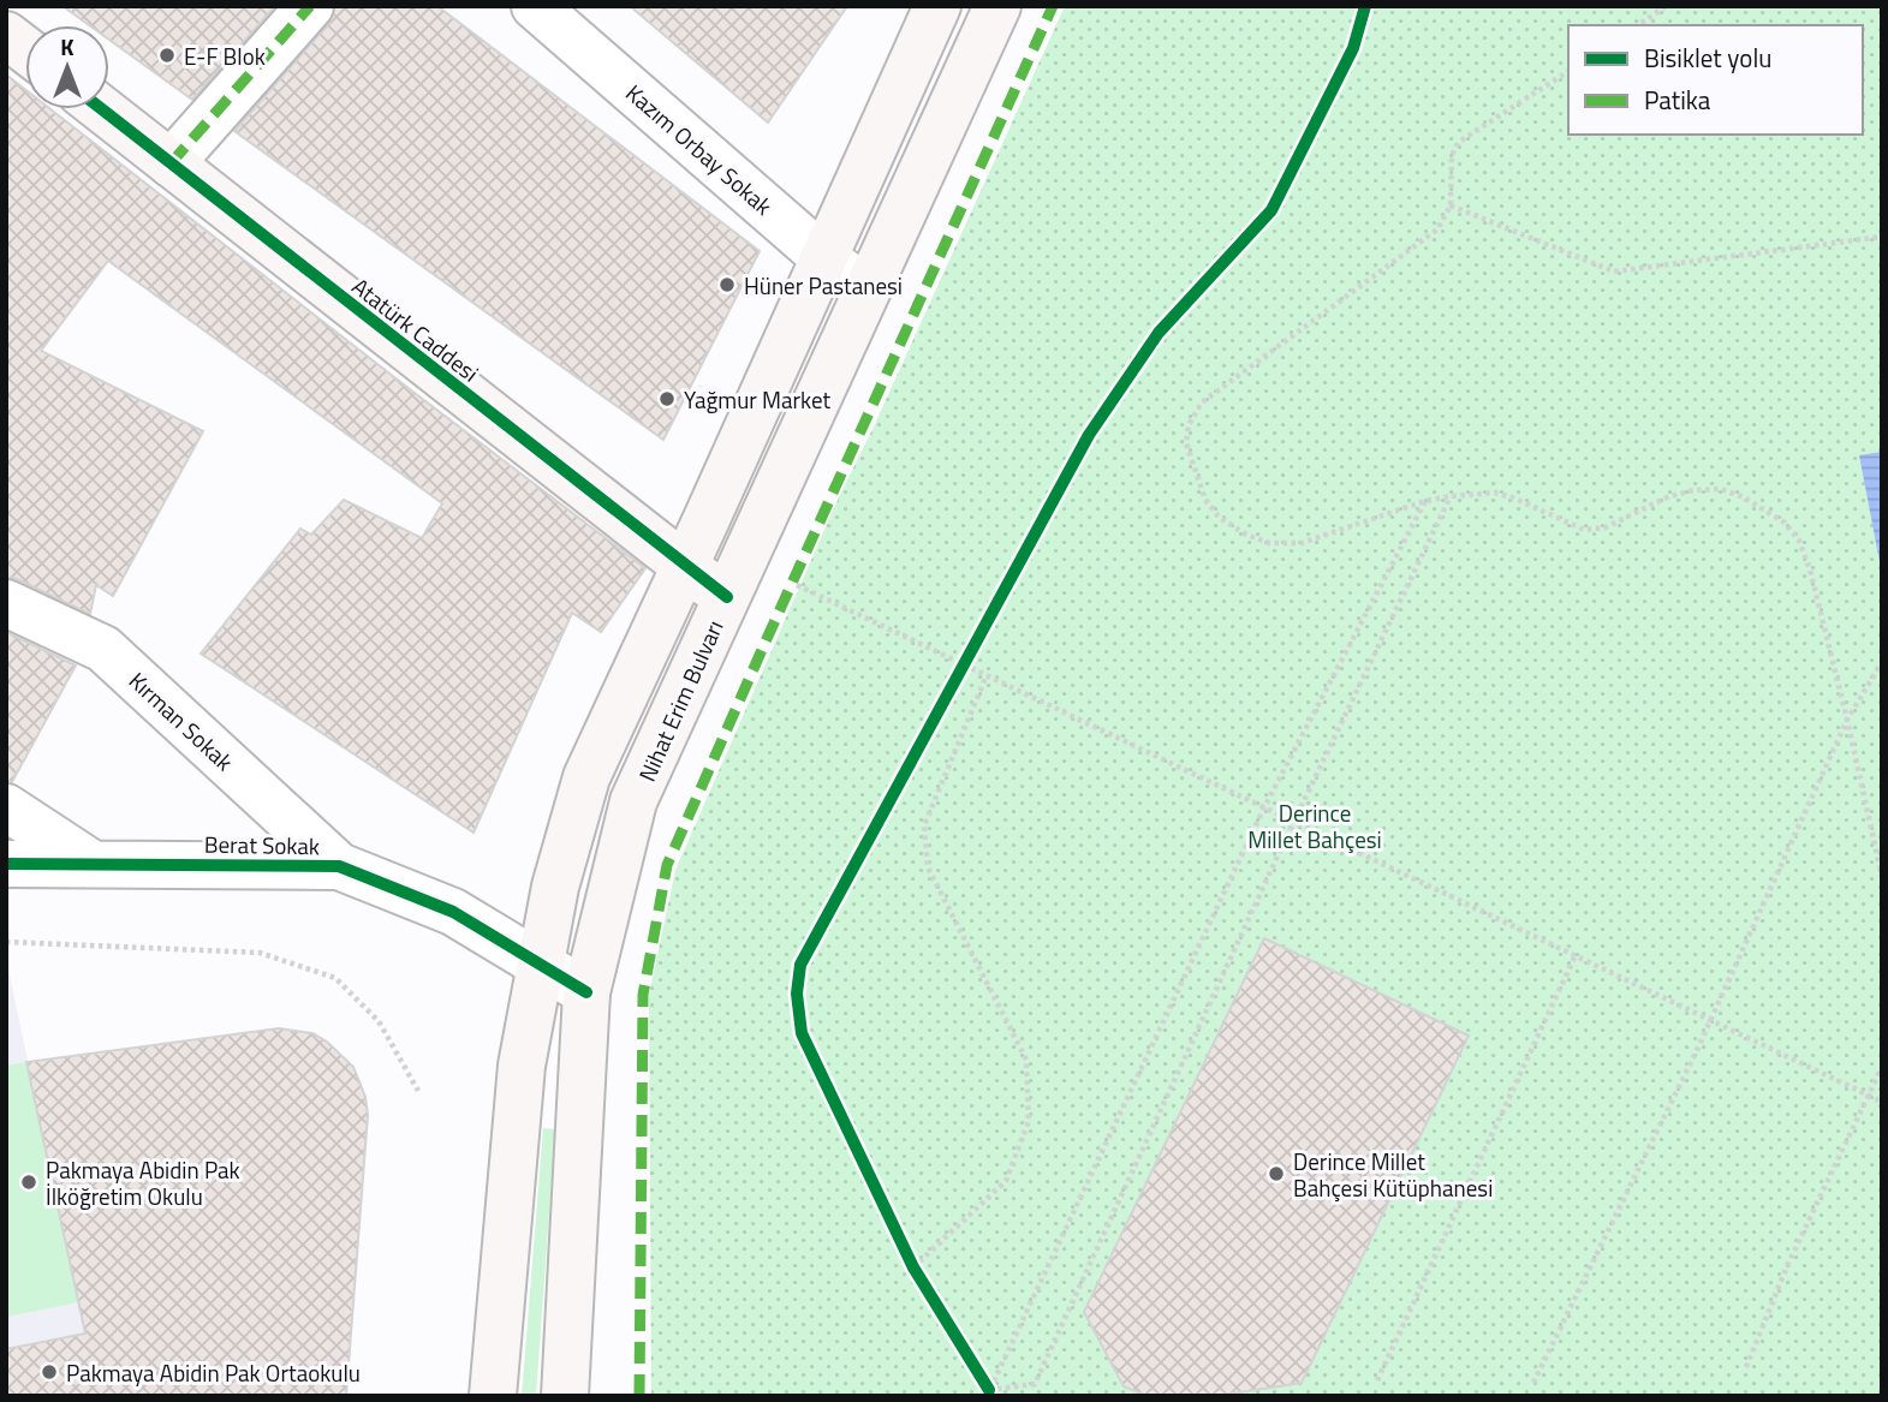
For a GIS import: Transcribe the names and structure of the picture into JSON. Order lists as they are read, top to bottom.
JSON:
{
  "streets": {
    "main road": ["Atatürk Caddesi", "Nihat Erim Bulvarı"],
    "street": ["Kazım Orbay Sokak", "Kırman Sokak", "Berat Sokak"]
  },
  "crossings": [
    ["Kazım Orbay Sokak", "Nihat Erim Bulvarı"],
    ["Atatürk Caddesi", "Nihat Erim Bulvarı"],
    ["Nihat Erim Bulvarı", "Berat Sokak"],
    ["Kırman Sokak", "Berat Sokak"]
  ],
  "parks": ["Derince Millet Bahçesi"],
  "places": [
    "E-F Blok",
    "Hüner Pastanesi",
    "Yağmur Market",
    "Derince Millet Bahçesi Kütüphanesi",
    "Pakmaya Abidin Pak İlköğretim Okulu",
    "Pakmaya Abidin Pak Ortaokulu"
  ],
  "legend": ["Bisiklet yolu", "Patika"],
  "north": "top"
}
